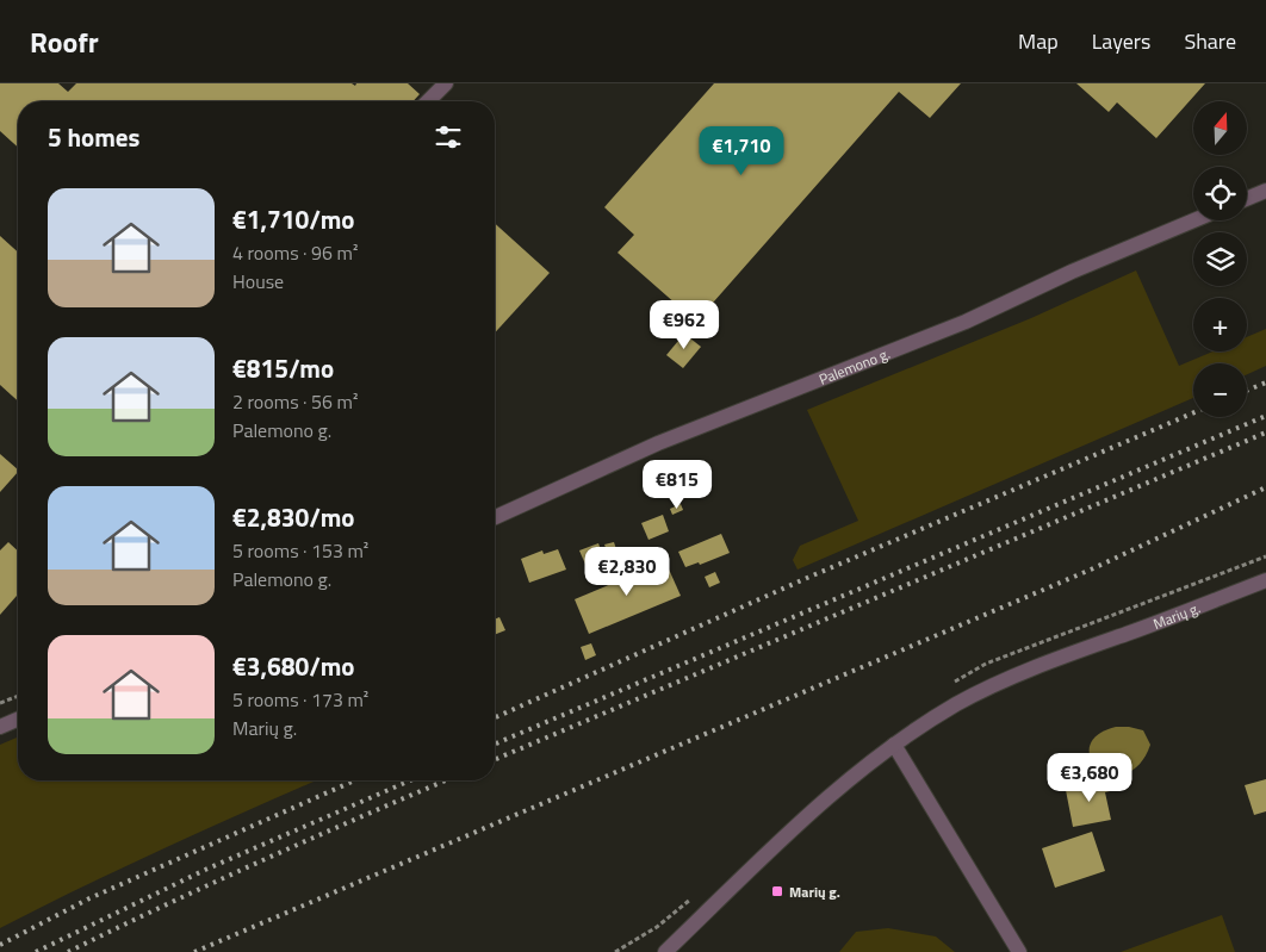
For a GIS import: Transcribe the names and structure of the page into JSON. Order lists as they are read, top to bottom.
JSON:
{
  "streets": {
    "street": ["Palemono g.", "Marių g."]
  },
  "places": {
    "transit": ["Marių g."]
  },
  "north": "top",
  "page": {
    "header": "Roofr",
    "nav": ["Map", "Layers", "Share"],
    "map_buttons": ["+", "−"],
    "heading": "5 homes",
    "price": [
      "€1,710",
      "€962",
      "€815",
      "€2,830",
      "€3,680"
    ],
    "list": [
      {
        "name": "€1,710/mo",
        "note": "4 rooms · 96 m² · House"
      },
      {
        "name": "€815/mo",
        "note": "2 rooms · 56 m² · Palemono g."
      },
      {
        "name": "€2,830/mo",
        "note": "5 rooms · 153 m² · Palemono g."
      },
      {
        "name": "€3,680/mo",
        "note": "5 rooms · 173 m² · Marių g."
      }
    ]
  }
}
